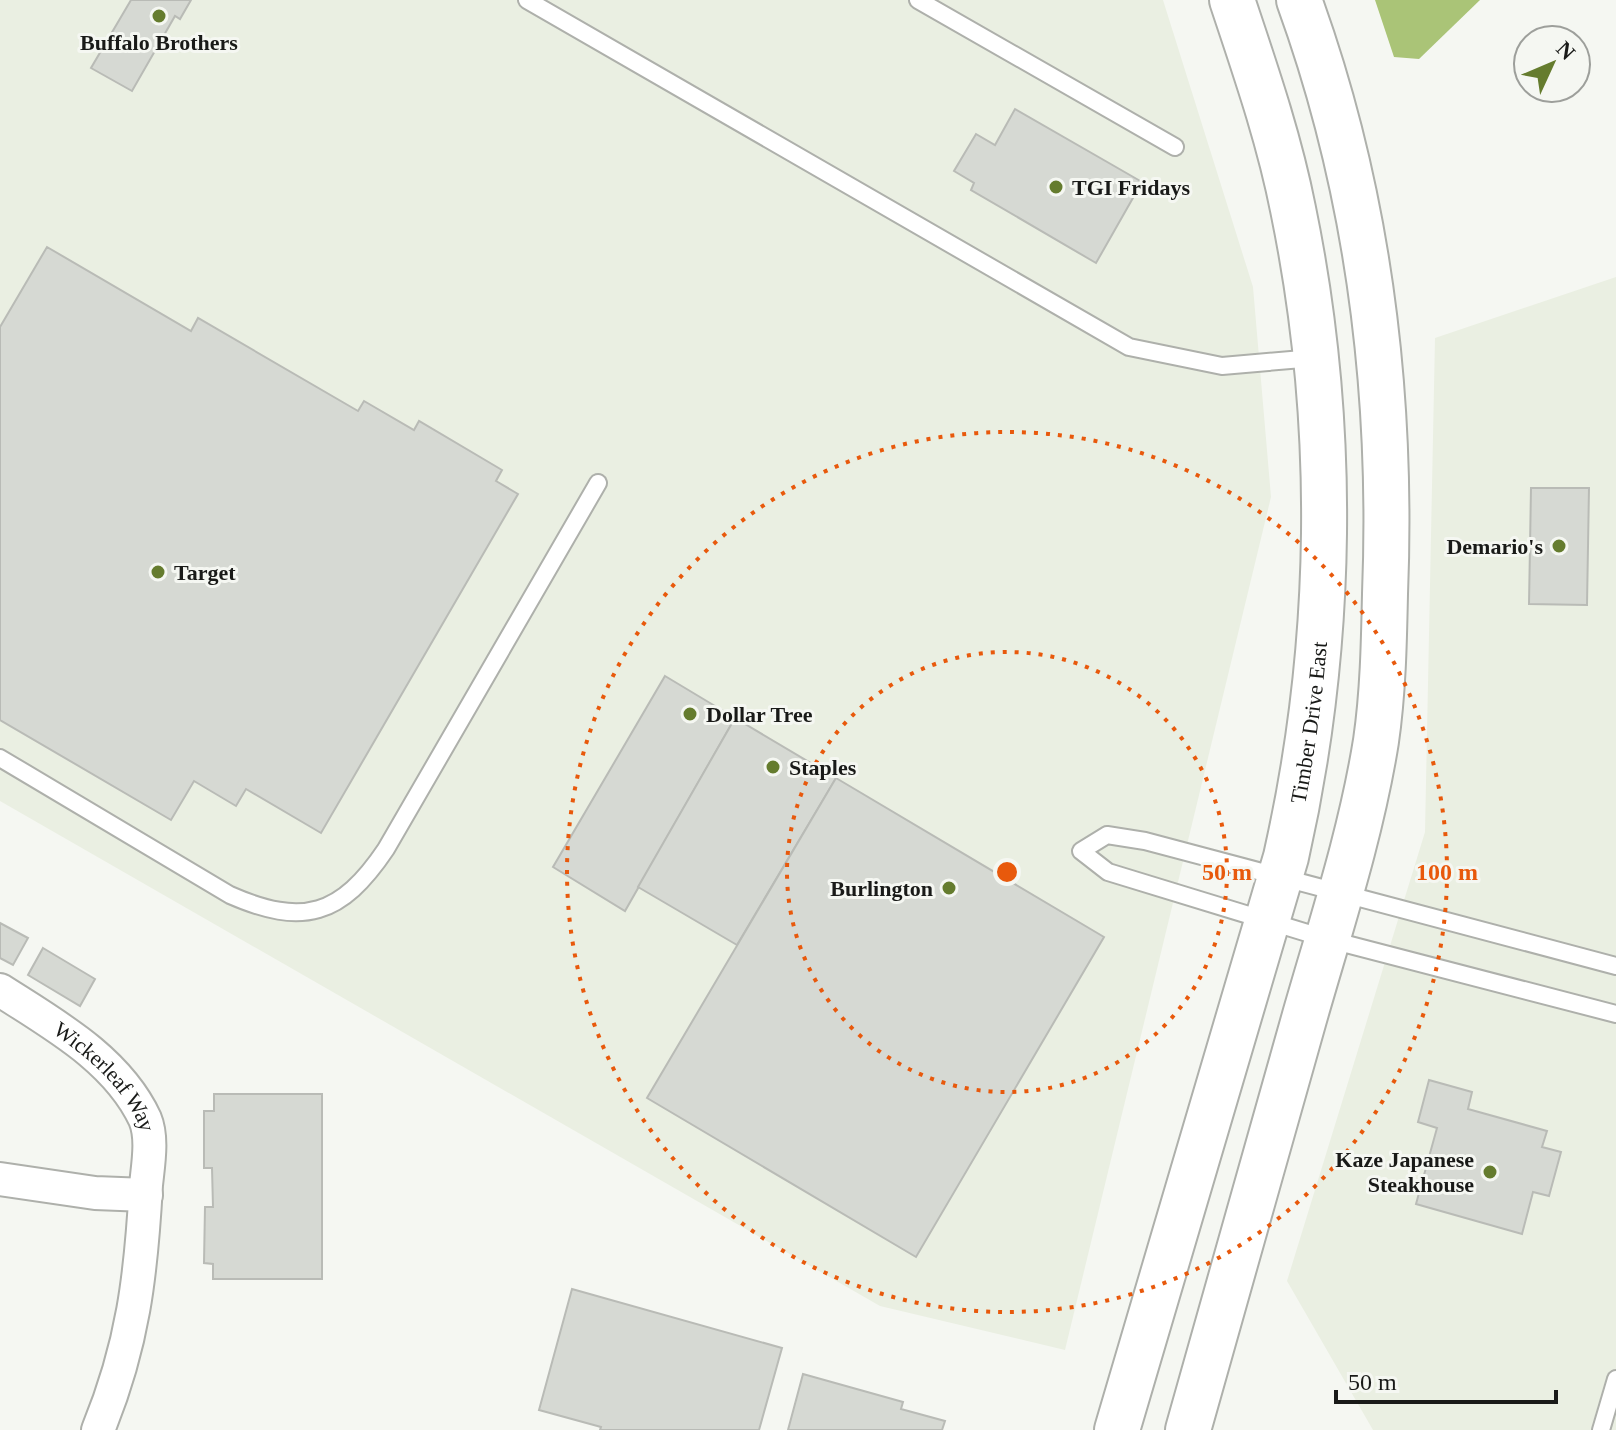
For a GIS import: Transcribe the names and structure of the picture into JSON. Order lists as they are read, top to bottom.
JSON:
{
  "streets": {
    "street": ["Timber Drive East", "Wickerleaf Way"]
  },
  "places": [
    "Buffalo Brothers",
    "TGI Fridays",
    "Demario's",
    "Target",
    "Dollar Tree",
    "Staples",
    "Burlington",
    "Kaze Japanese Steakhouse"
  ],
  "scale_bar": "50 m",
  "north": "top right",
  "rings": ["50 m", "100 m"]
}
